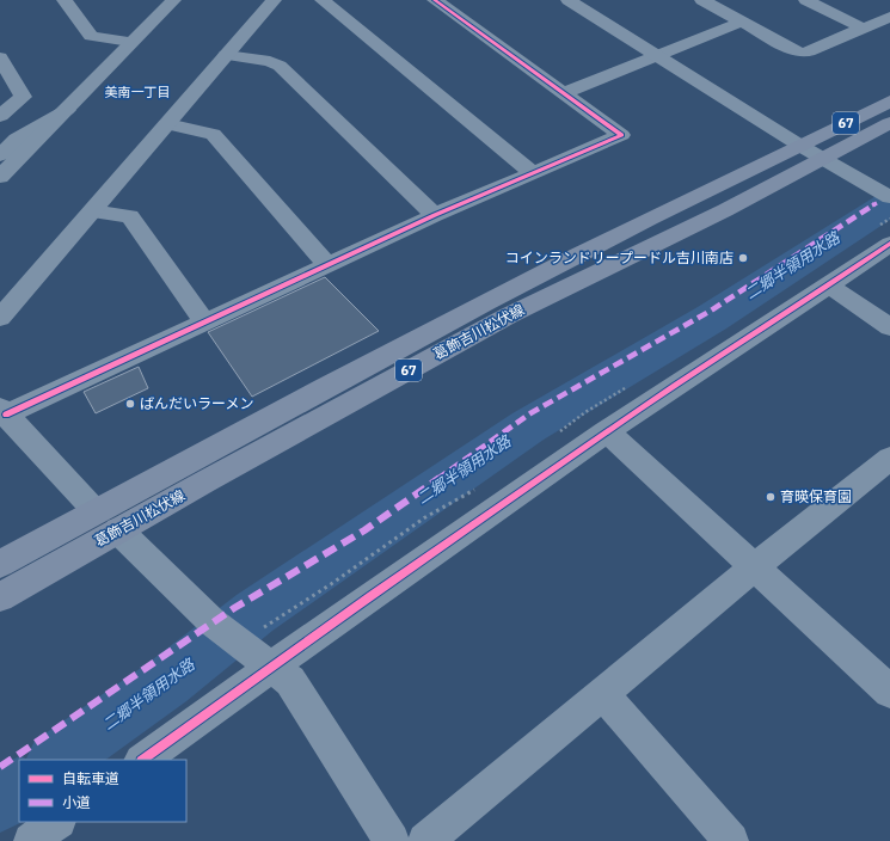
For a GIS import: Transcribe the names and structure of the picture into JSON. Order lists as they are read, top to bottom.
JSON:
{
  "streets": {
    "main road": ["67", "葛飾吉川松伏線"]
  },
  "districts": ["美南一丁目"],
  "water": ["二郷半領用水路"],
  "places": ["コインランドリープードル吉川南店", "ばんだいラーメン", "育暎保育園"],
  "legend": ["自転車道", "小道"]
}
